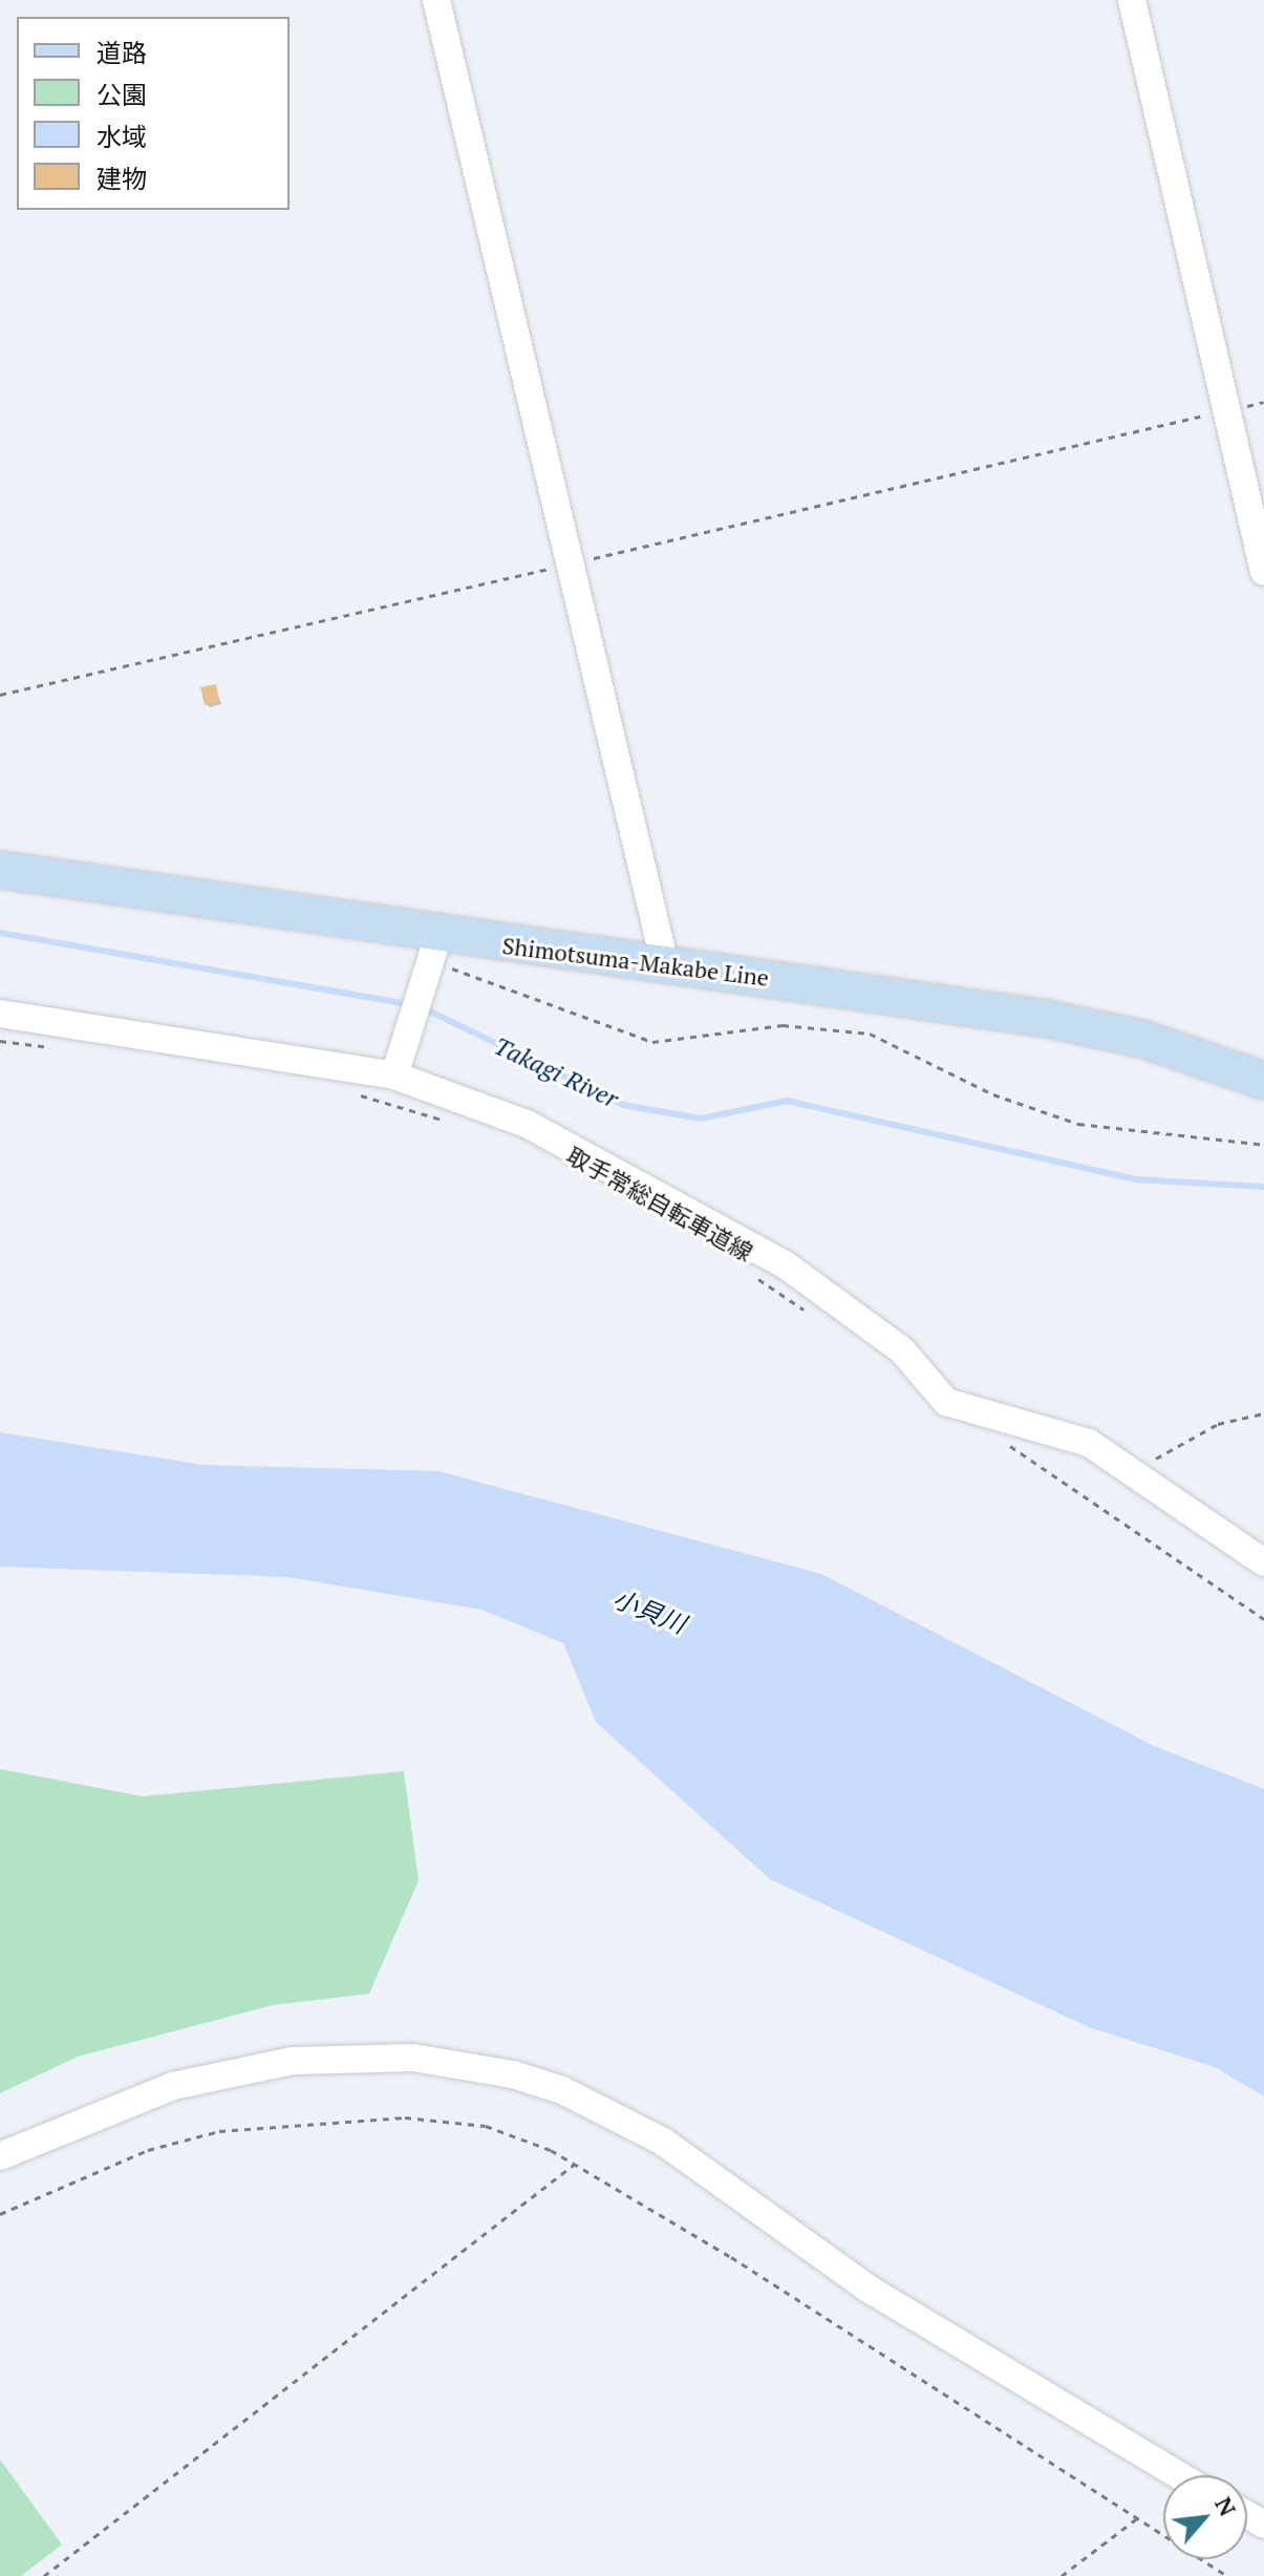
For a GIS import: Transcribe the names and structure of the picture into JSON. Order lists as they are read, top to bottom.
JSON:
{
  "streets": {
    "main road": ["Shimotsuma-Makabe Line"],
    "path": ["取手常総自転車道線"]
  },
  "water": ["Takagi River", "小貝川"],
  "legend": [
    "道路",
    "公園",
    "水域",
    "建物"
  ],
  "north": "top right"
}
